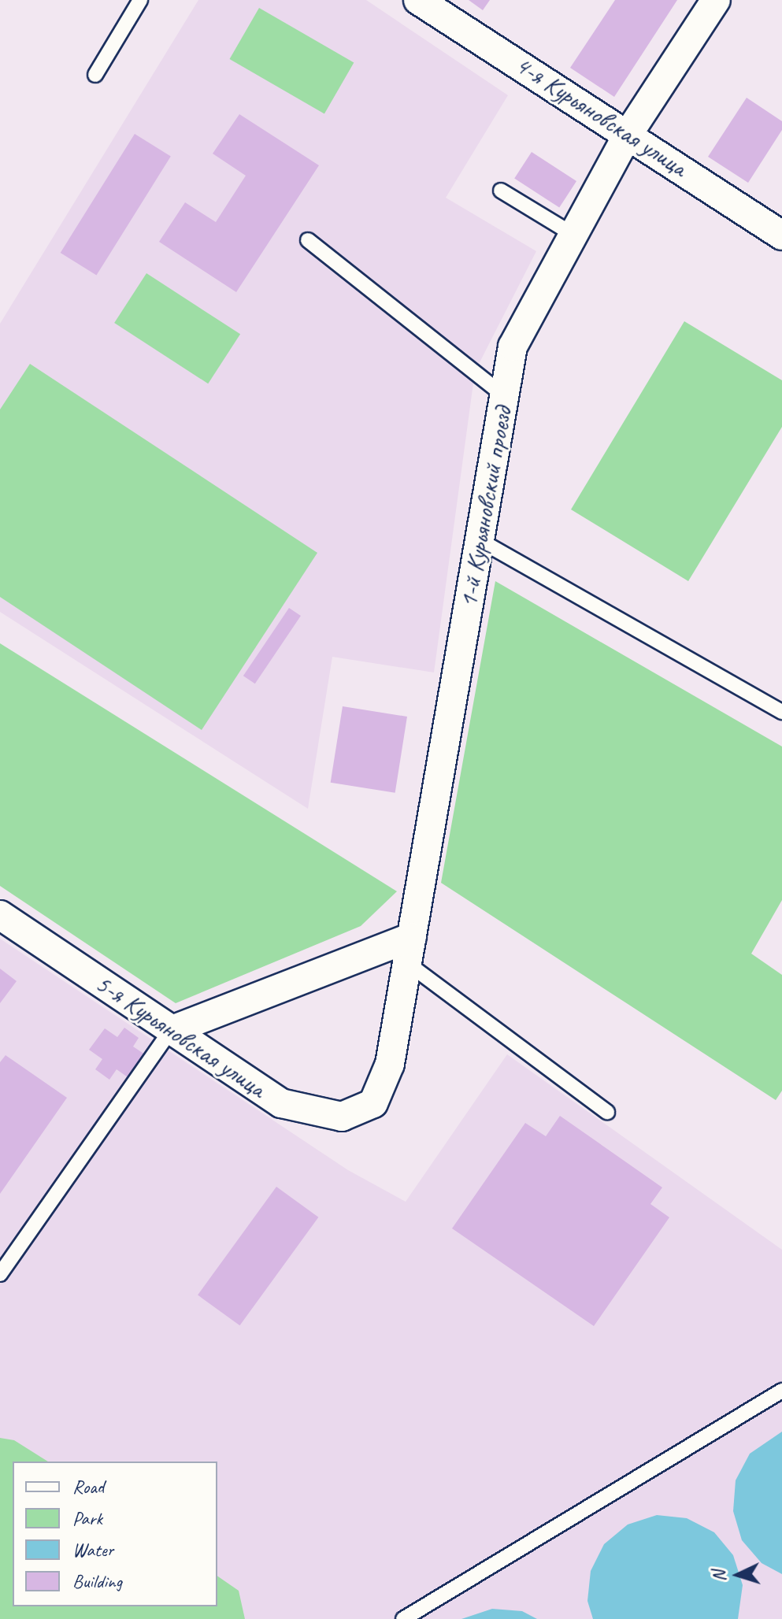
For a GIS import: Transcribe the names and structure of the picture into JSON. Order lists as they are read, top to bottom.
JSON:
{
  "streets": {
    "street": ["4-я Курьяновская улица", "1-й Курьяновский проезд", "5-я Курьяновская улица"]
  },
  "crossings": [
    ["4-я Курьяновская улица", "1-й Курьяновский проезд"],
    ["1-й Курьяновский проезд", "5-я Курьяновская улица"]
  ],
  "legend": [
    "Road",
    "Park",
    "Water",
    "Building"
  ],
  "north": "left"
}
